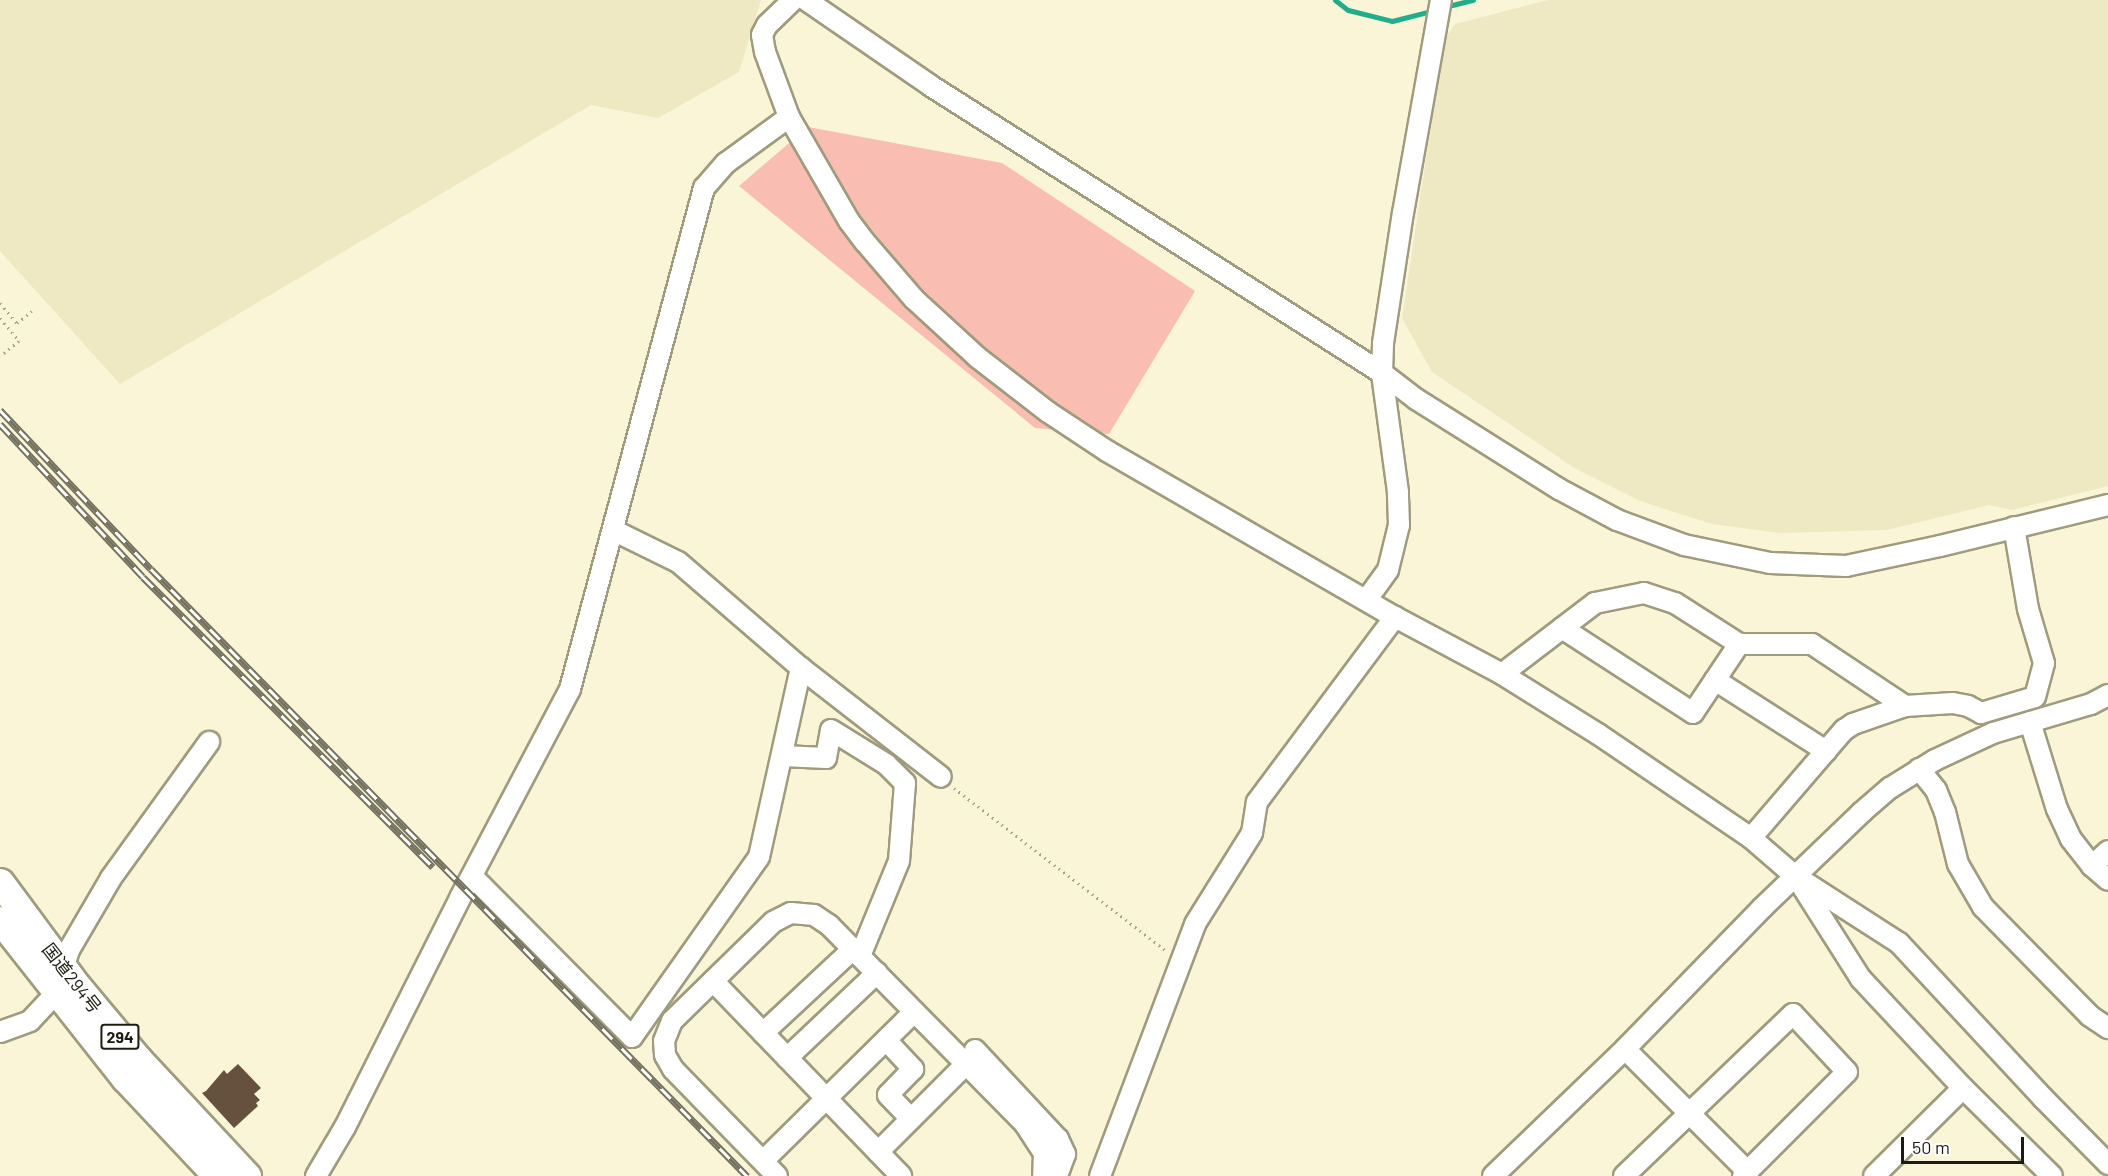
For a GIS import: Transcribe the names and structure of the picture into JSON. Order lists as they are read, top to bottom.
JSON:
{
  "streets": {
    "highway": ["国道294号", "294"]
  },
  "scale_bar": "50 m"
}
